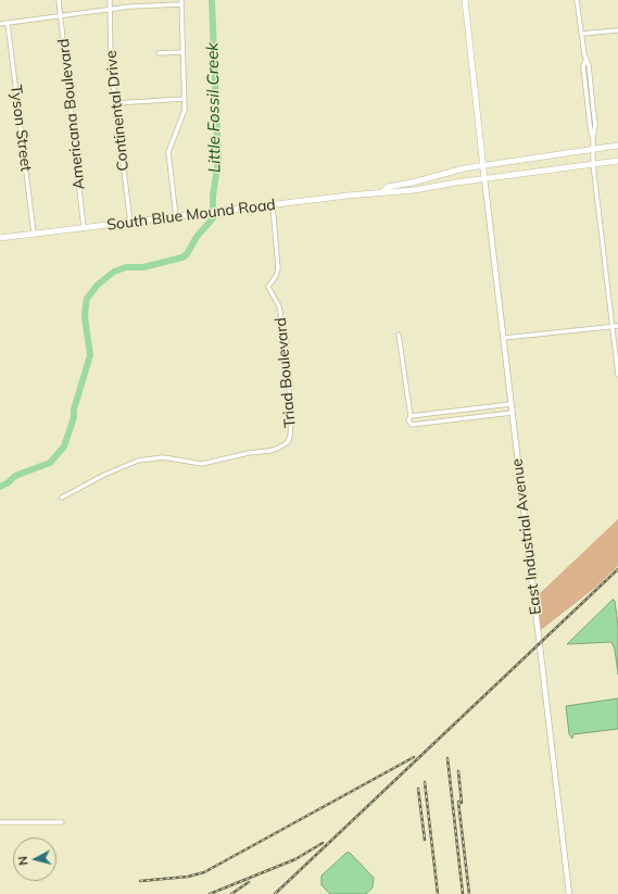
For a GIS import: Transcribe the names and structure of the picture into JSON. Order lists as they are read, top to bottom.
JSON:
{
  "streets": {
    "main road": ["South Blue Mound Road"],
    "street": [
      "Continental Drive",
      "Americana Boulevard",
      "Tyson Street",
      "Triad Boulevard",
      "East Industrial Avenue"
    ]
  },
  "crossings": [
    ["Continental Drive", "South Blue Mound Road"],
    ["Americana Boulevard", "South Blue Mound Road"],
    ["Tyson Street", "South Blue Mound Road"],
    ["South Blue Mound Road", "Triad Boulevard"],
    ["South Blue Mound Road", "East Industrial Avenue"]
  ],
  "water": ["Little Fossil Creek"],
  "north": "left"
}
